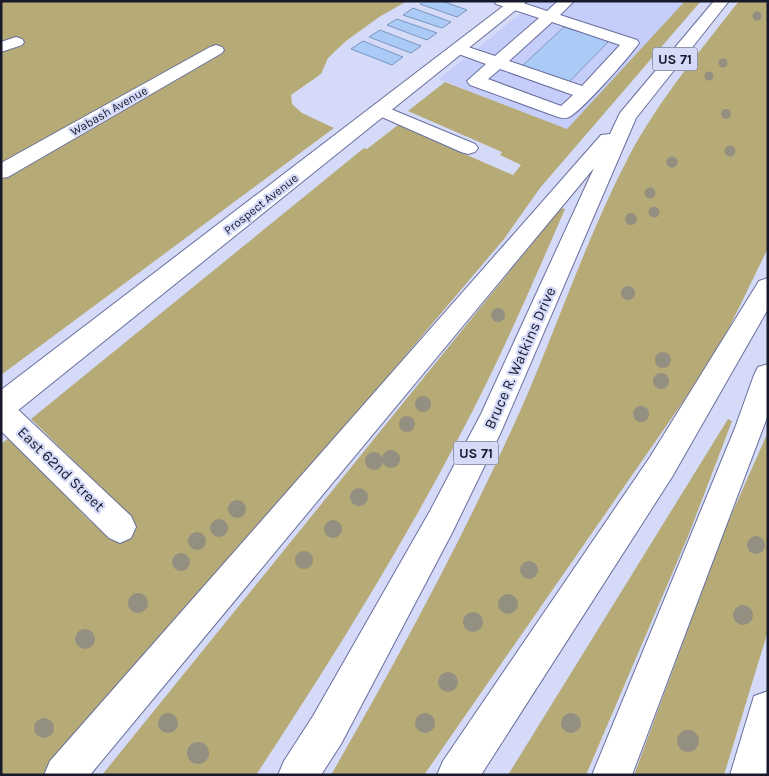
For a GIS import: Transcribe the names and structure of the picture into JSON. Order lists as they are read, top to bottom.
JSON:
{
  "streets": {
    "main road": [
      "US 71",
      "Wabash Avenue",
      "Prospect Avenue",
      "Bruce R. Watkins Drive",
      "East 62nd Street"
    ]
  }
}
